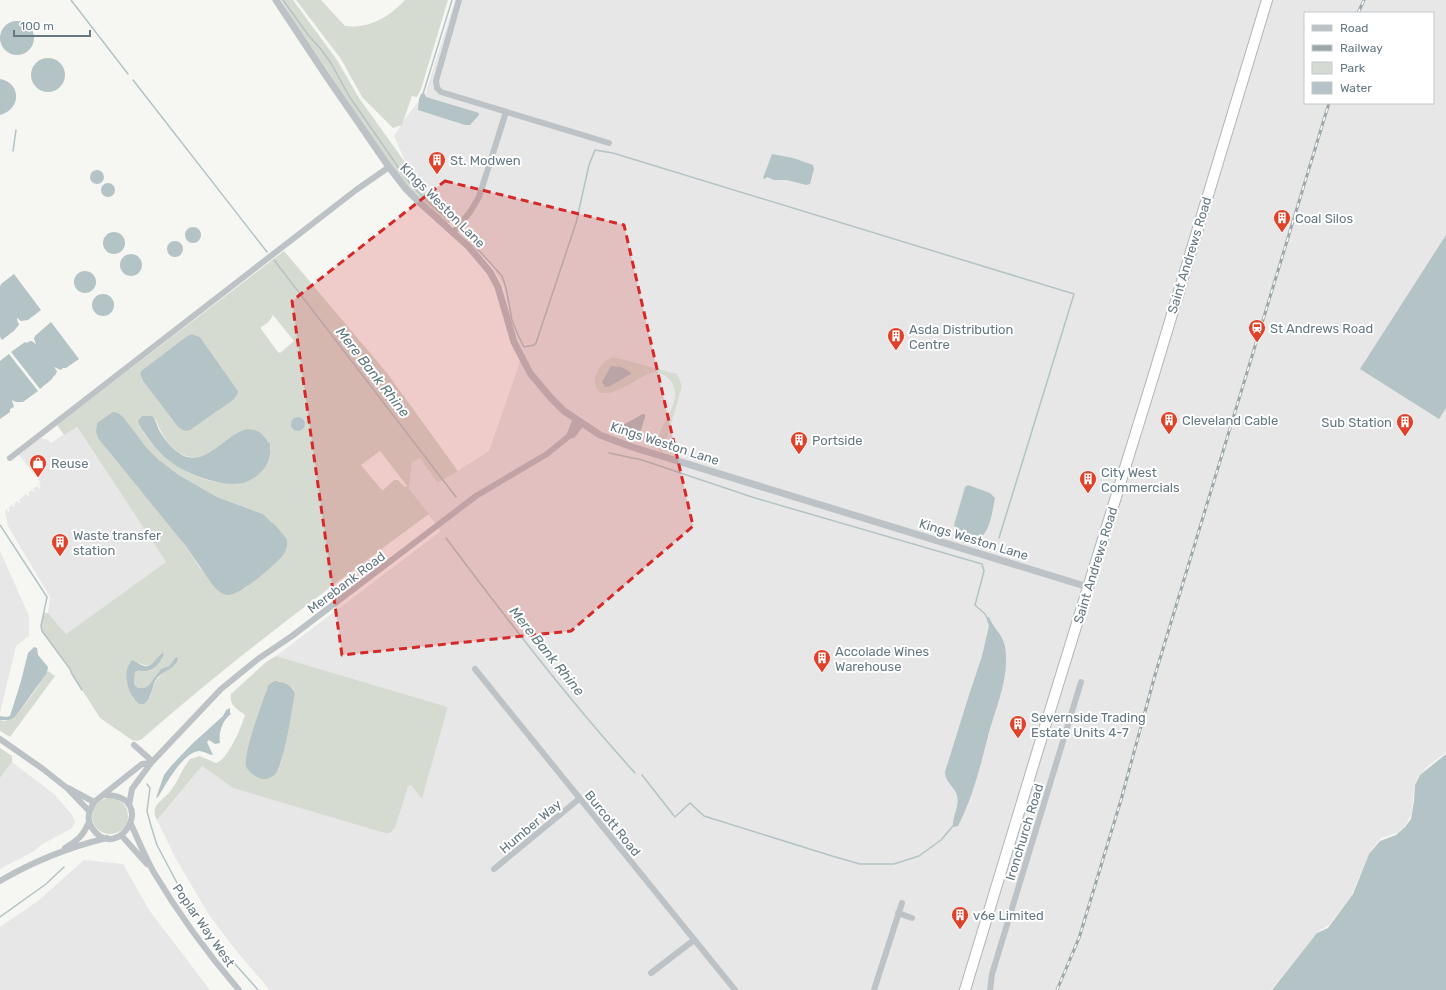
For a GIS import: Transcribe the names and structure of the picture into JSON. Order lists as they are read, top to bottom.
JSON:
{
  "streets": {
    "highway": ["Saint Andrews Road"],
    "street": [
      "Kings Weston Lane",
      "Merebank Road",
      "Burcott Road",
      "Humber Way",
      "Ironchurch Road",
      "Poplar Way West"
    ]
  },
  "crossings": [
    ["Kings Weston Lane", "Saint Andrews Road"],
    ["Kings Weston Lane", "Merebank Road"],
    ["Merebank Road", "Poplar Way West"],
    ["Burcott Road", "Humber Way"]
  ],
  "water": ["Mere Bank Rhine"],
  "places": {
    "building": [
      "St. Modwen",
      "Coal Silos",
      "Asda Distribution Centre",
      "Cleveland Cable",
      "Sub Station",
      "Portside",
      "City West Commercials",
      "Waste transfer station",
      "Accolade Wines Warehouse",
      "Severnside Trading Estate Units 4-7",
      "v6e Limited"
    ],
    "station": ["St Andrews Road"],
    "shop": ["Reuse"]
  },
  "legend": [
    "Road",
    "Railway",
    "Park",
    "Water"
  ],
  "scale_bar": "100 m"
}
